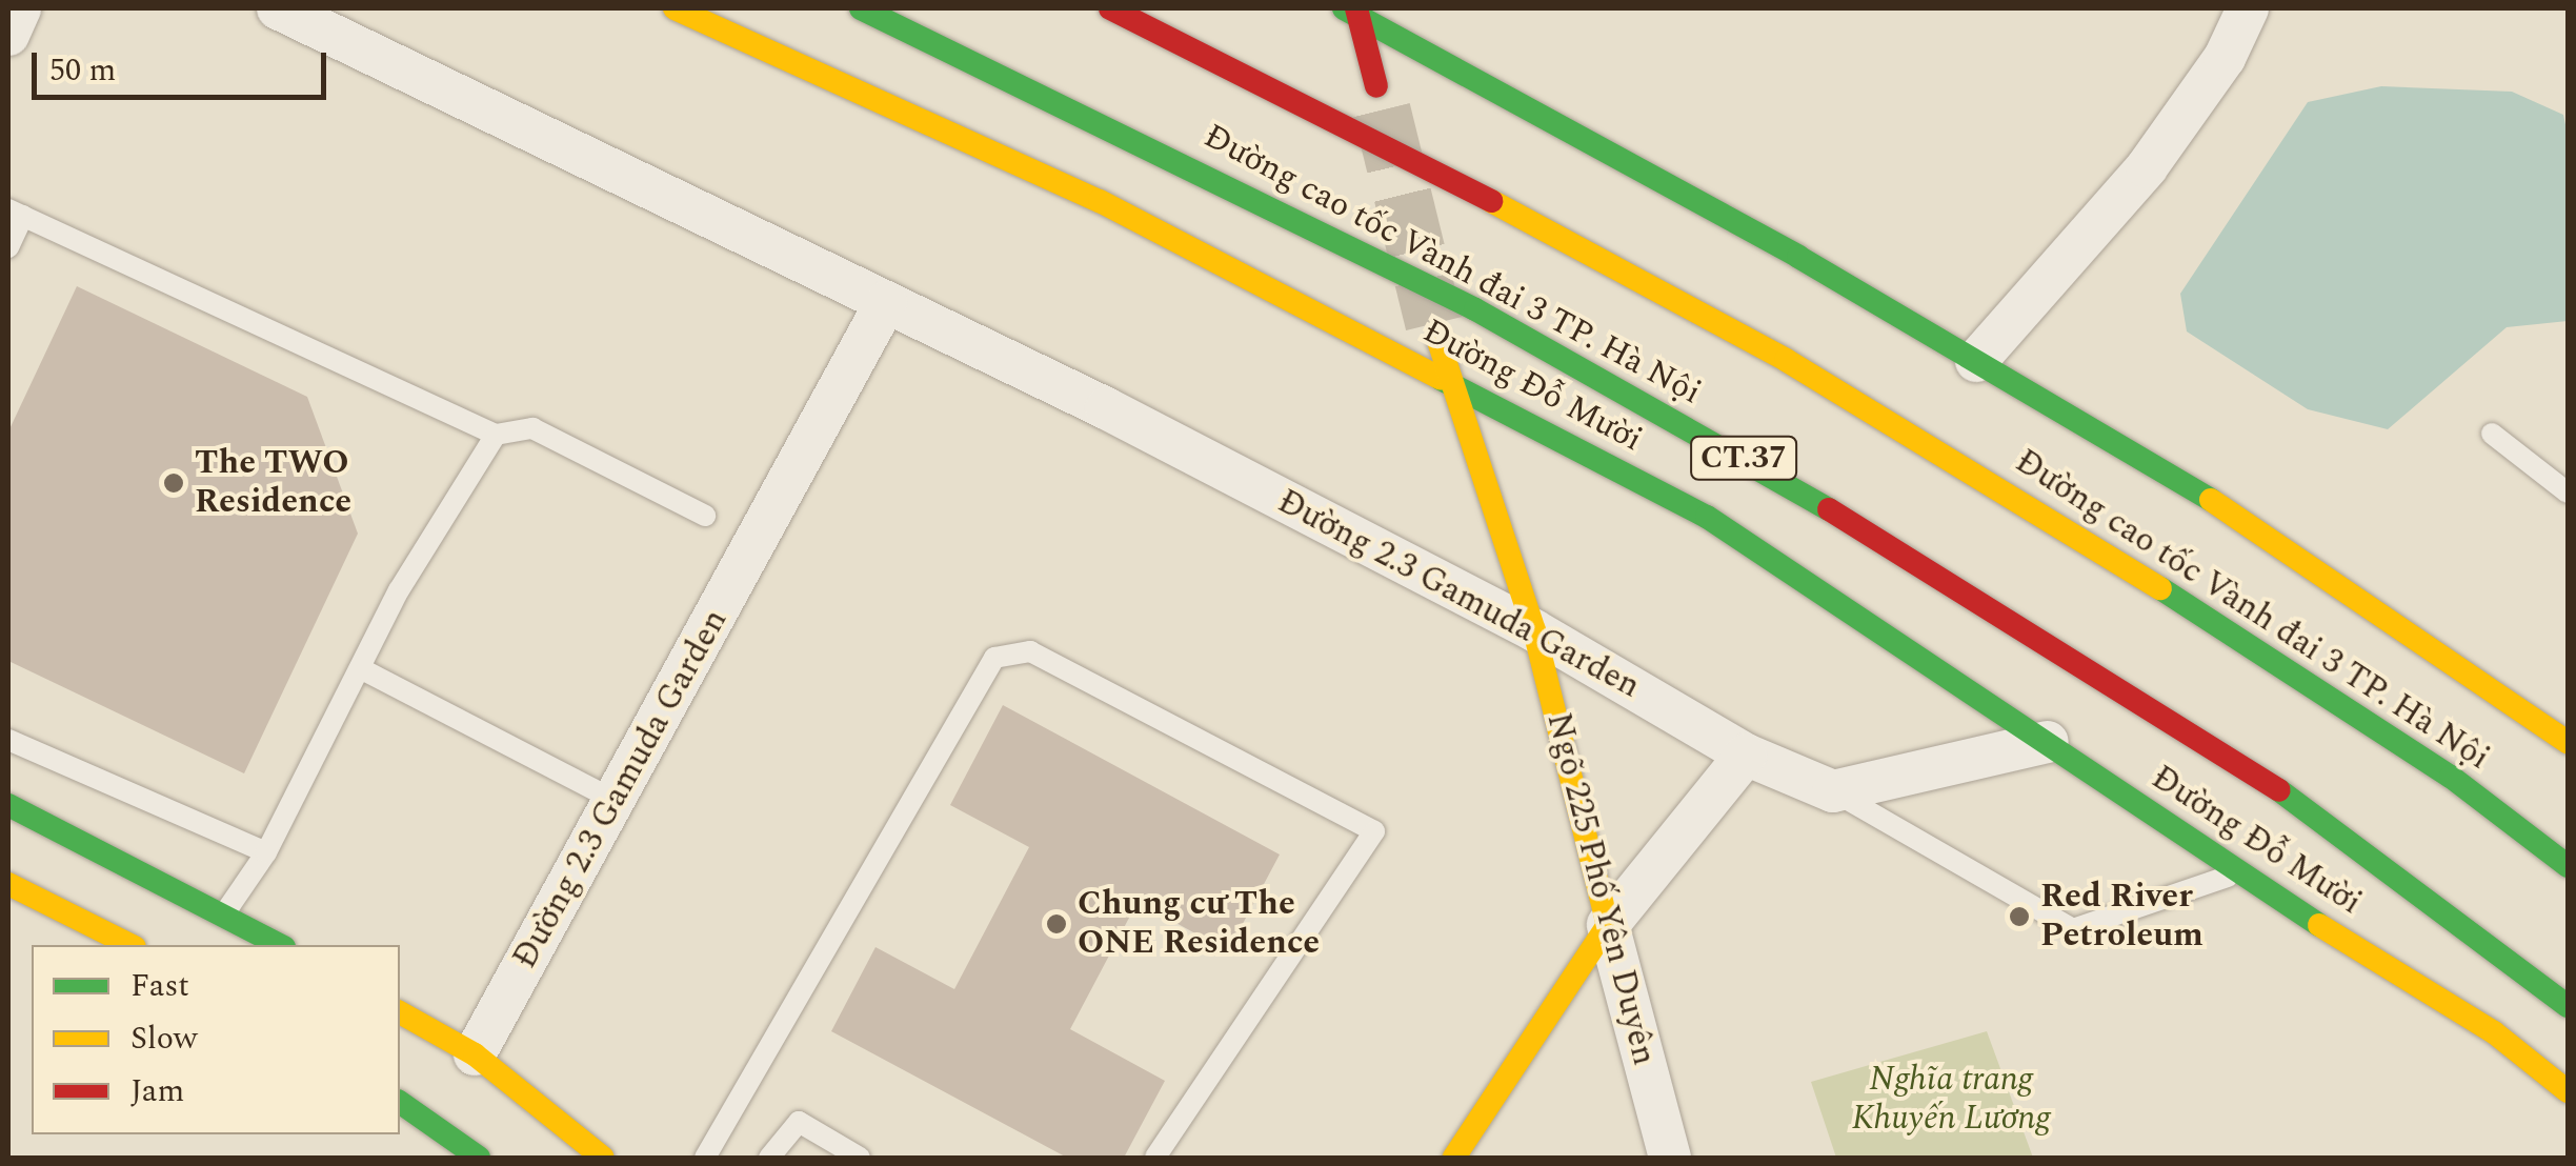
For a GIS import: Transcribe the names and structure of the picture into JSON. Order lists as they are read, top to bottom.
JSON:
{
  "streets": {
    "main road": [
      "Đường cao tốc Vành đai 3 TP. Hà Nội",
      "Đường Đỗ Mười",
      "CT.37",
      "Ngõ 225 Phố Yên Duyên"
    ],
    "street": ["Đường 2.3 Gamuda Garden"]
  },
  "crossings": [
    ["Đường Đỗ Mười", "Ngõ 225 Phố Yên Duyên"],
    ["Đường 2.3 Gamuda Garden", "Ngõ 225 Phố Yên Duyên"]
  ],
  "parks": ["Nghĩa trang Khuyến Lương"],
  "places": ["The TWO Residence", "Red River Petroleum", "Chung cư The ONE Residence"],
  "legend": ["Fast", "Slow", "Jam"],
  "scale_bar": "50 m"
}
